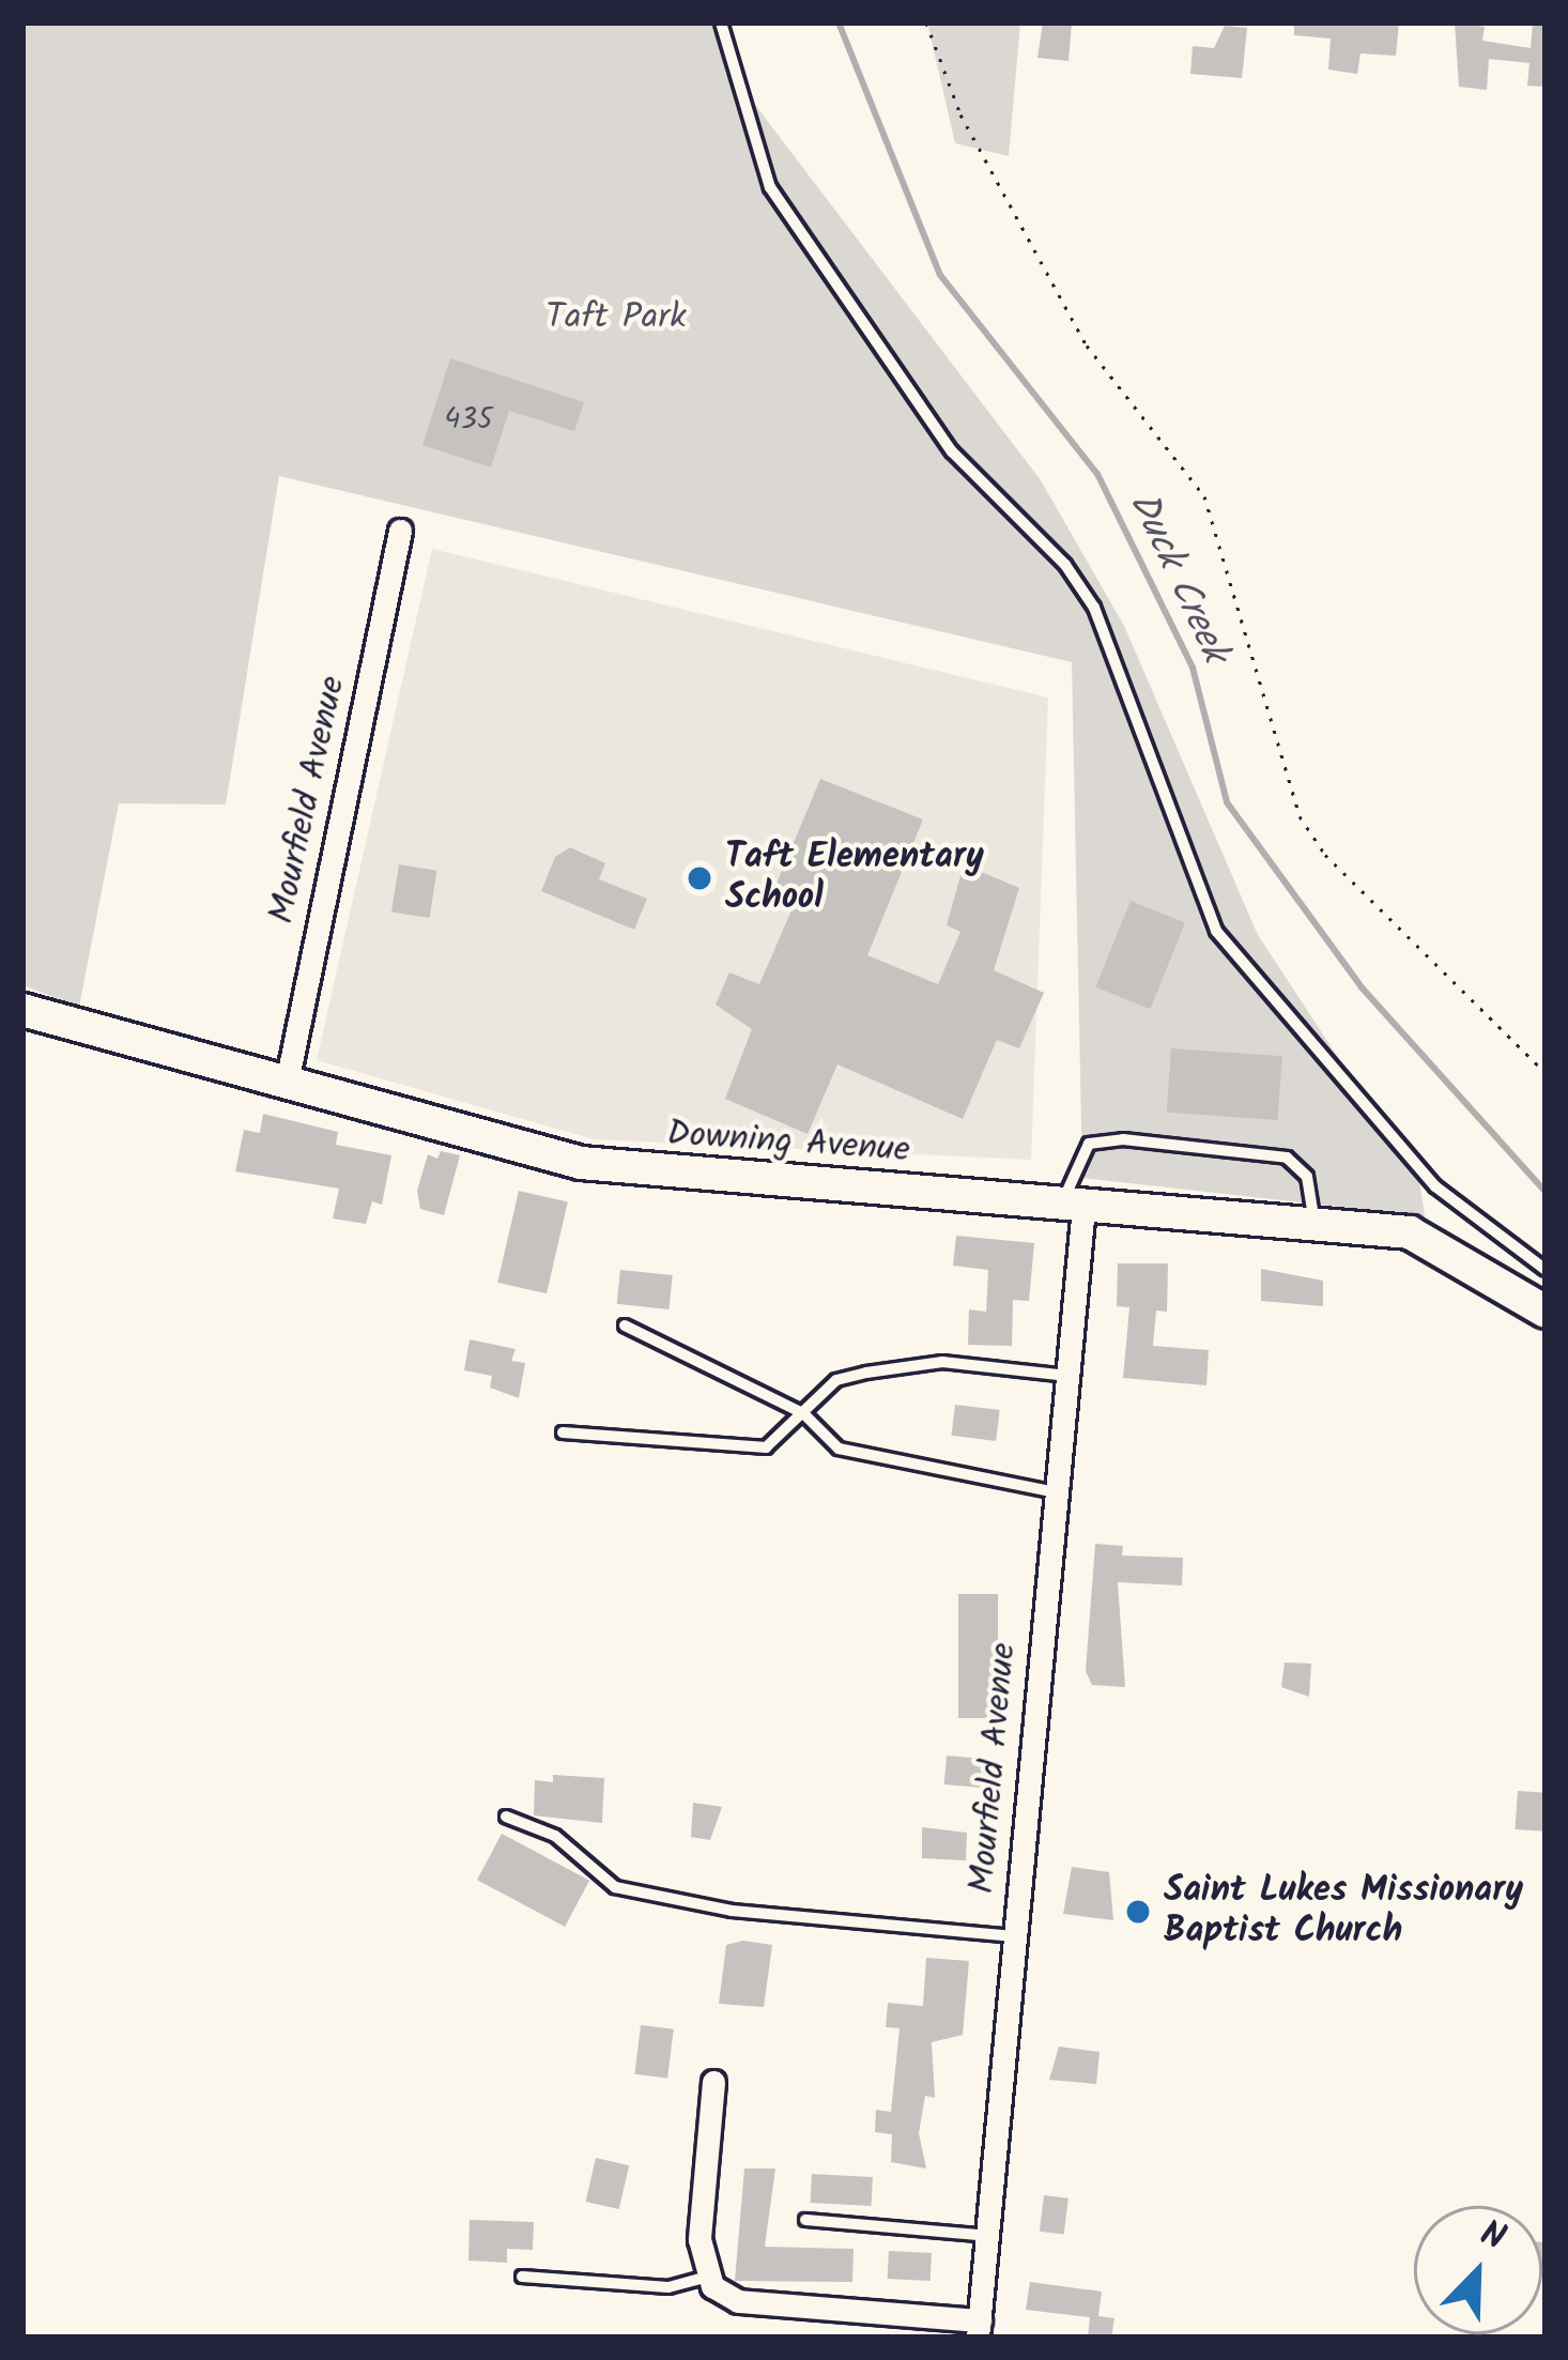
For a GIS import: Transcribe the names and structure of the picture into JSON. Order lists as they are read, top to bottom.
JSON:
{
  "streets": {
    "street": ["Mourfield Avenue", "Downing Avenue"]
  },
  "crossings": [
    ["Mourfield Avenue", "Downing Avenue"]
  ],
  "water": ["Duck Creek"],
  "parks": ["Taft Park"],
  "places": ["Taft Elementary School", "Saint Lukes Missionary Baptist Church"],
  "house_numbers": ["435"],
  "north": "top right"
}
